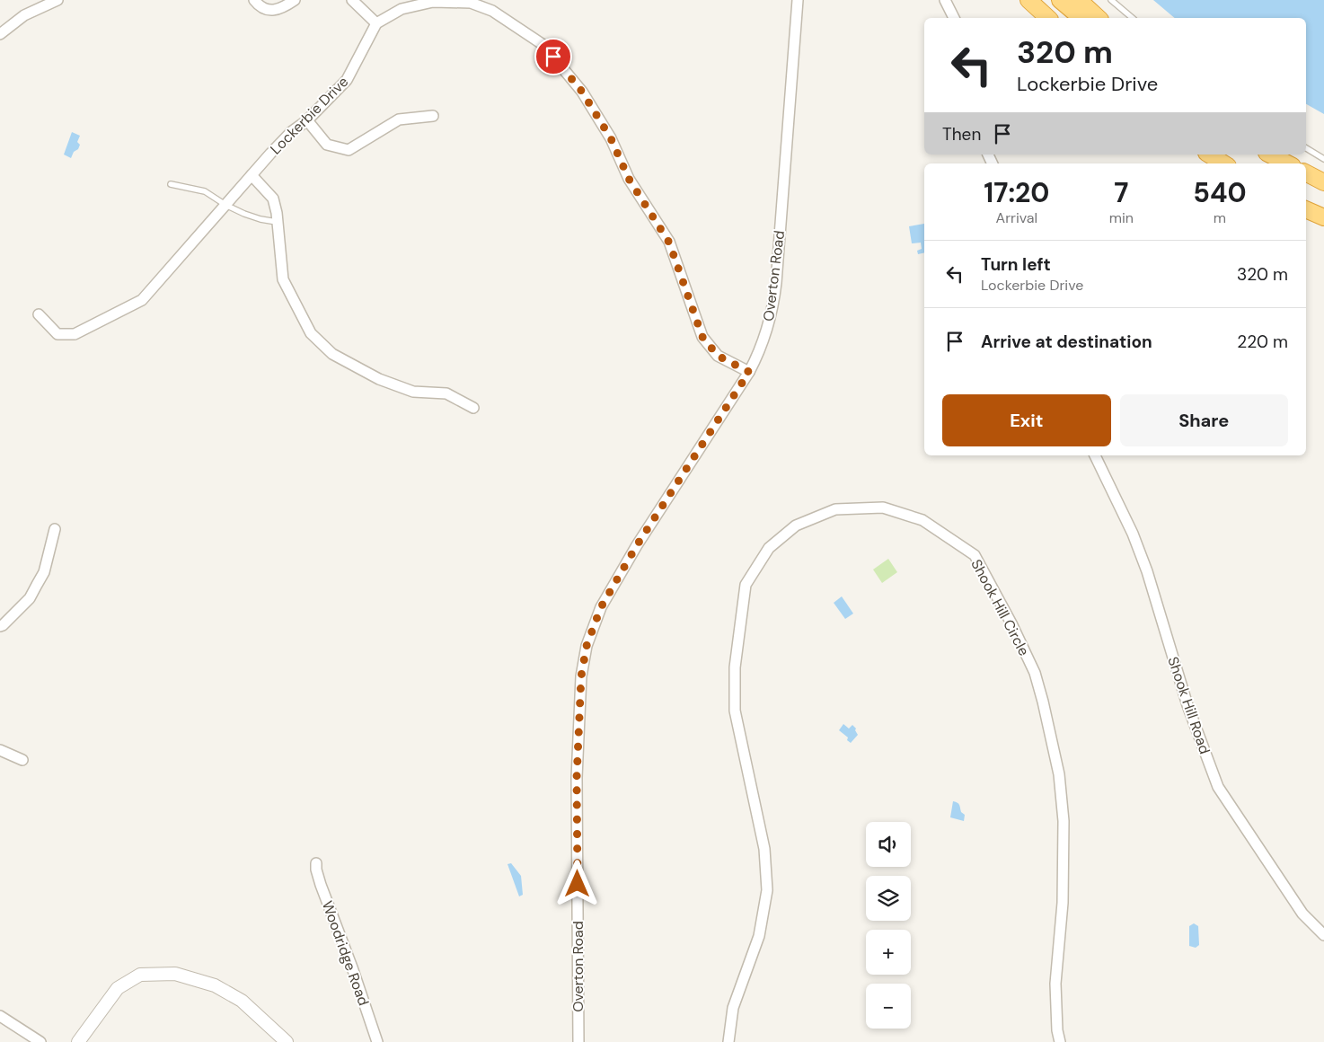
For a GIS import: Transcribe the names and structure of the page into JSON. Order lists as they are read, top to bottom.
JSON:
{
  "streets": {
    "street": [
      "Lockerbie Drive",
      "Overton Road",
      "Shook Hill Circle",
      "Shook Hill Road",
      "Woodridge Road"
    ]
  },
  "page": {
    "turn": ["320 m", "Lockerbie Drive"],
    "then": "Then",
    "eta": [
      "17:20",
      "Arrival",
      "7",
      "min",
      "540",
      "m"
    ],
    "list": [
      {
        "name": "Turn left",
        "note": "Lockerbie Drive",
        "value": "320 m"
      },
      {
        "name": "Arrive at destination",
        "value": "220 m"
      }
    ],
    "buttons": ["Exit", "Share"],
    "map_buttons": ["+", "−"]
  }
}
